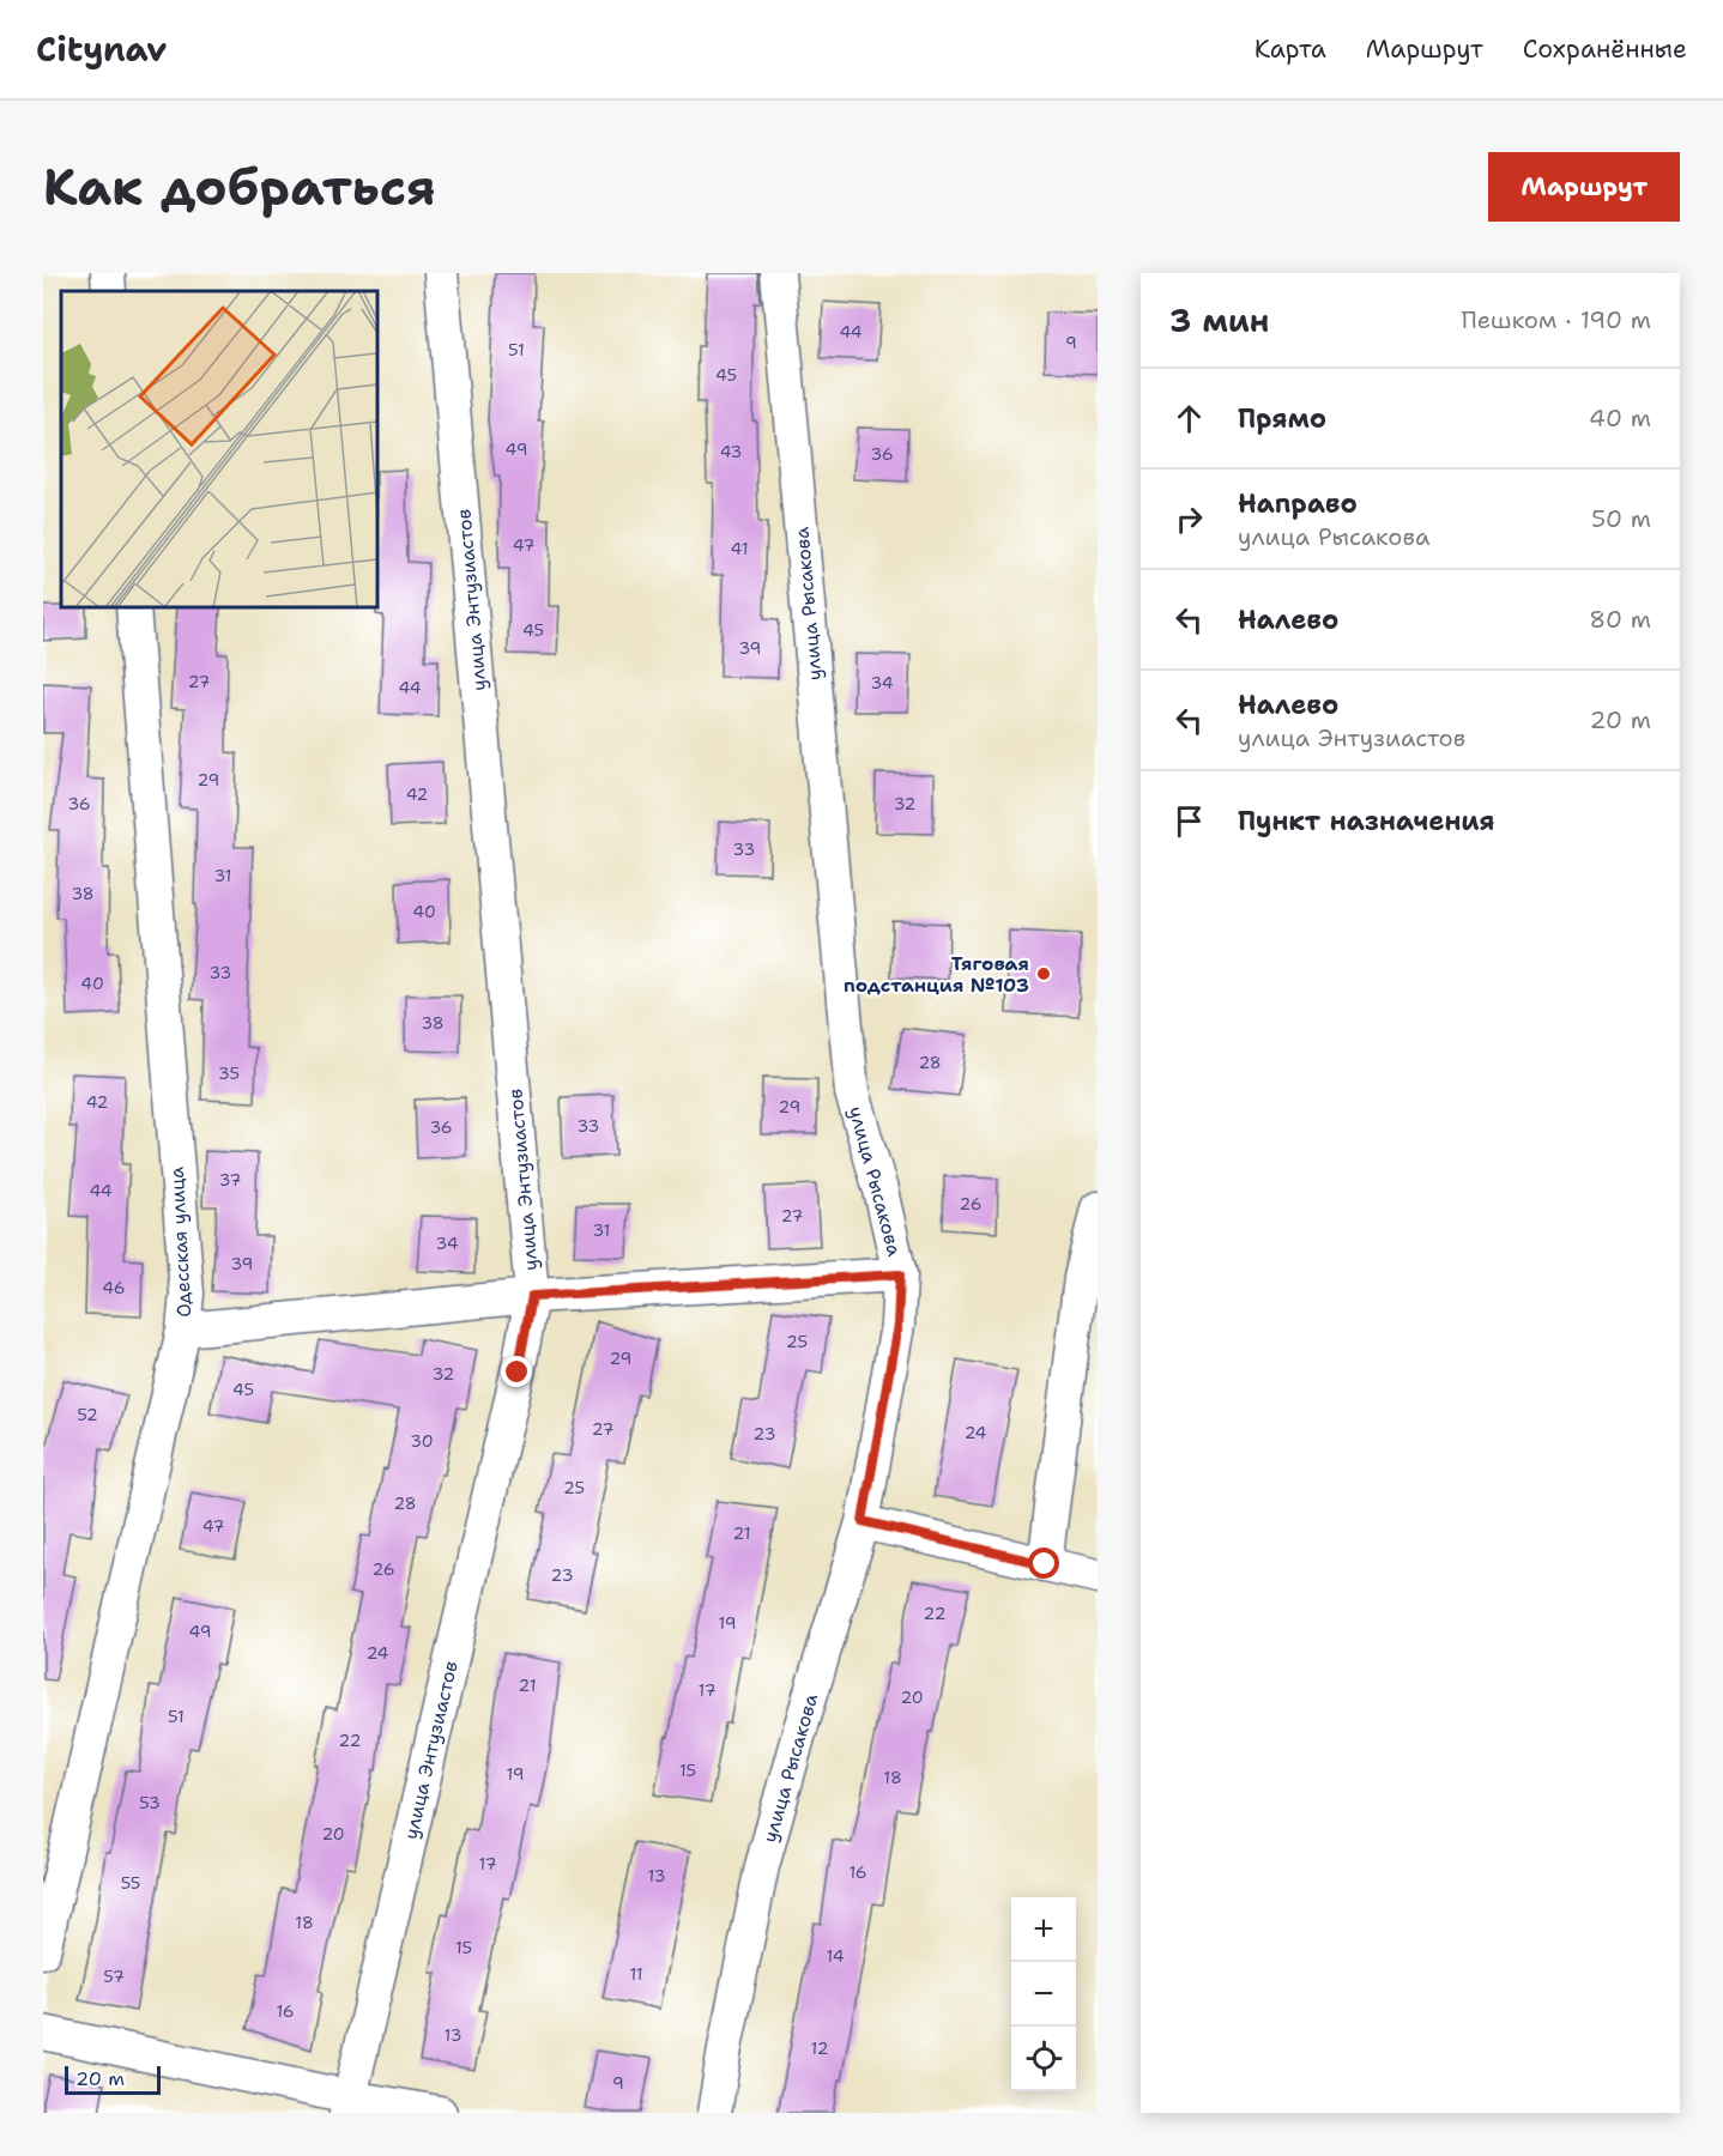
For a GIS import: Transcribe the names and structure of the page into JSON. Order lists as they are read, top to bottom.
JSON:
{
  "streets": {
    "street": ["улица Энтузиастов", "улица Рысакова", "Одесская улица"]
  },
  "places": ["Тяговая подстанция №103"],
  "house_numbers": [
    "44",
    "9",
    "51",
    "45",
    "49",
    "43",
    "36",
    "47",
    "41",
    "45",
    "39",
    "27",
    "34",
    "44",
    "29",
    "42",
    "36",
    "32",
    "33",
    "31",
    "38",
    "40",
    "33",
    "40",
    "38",
    "28",
    "35",
    "42",
    "29",
    "33",
    "36",
    "37",
    "44",
    "26",
    "27",
    "31",
    "34",
    "39",
    "46",
    "25",
    "29",
    "32",
    "45",
    "52",
    "27",
    "24",
    "23",
    "30",
    "25",
    "28",
    "47",
    "21",
    "26",
    "23",
    "22",
    "19",
    "49",
    "24",
    "21",
    "17",
    "20",
    "51",
    "22",
    "15",
    "19",
    "18",
    "53",
    "20",
    "17",
    "16",
    "13",
    "55",
    "18",
    "15",
    "14",
    "11",
    "57",
    "16",
    "13",
    "12",
    "9"
  ],
  "scale_bar": "20 m",
  "page": {
    "header": "Citynav",
    "nav": ["Карта", "Маршрут", "Сохранённые"],
    "buttons": "Маршрут",
    "title": "Как добраться",
    "heading": ["3 мин", "Пешком · 190 m"],
    "list": [
      ["Прямо", "40 m"],
      ["Направо", "улица Рысакова", "50 m"],
      ["Налево", "80 m"],
      ["Налево", "улица Энтузиастов", "20 m"],
      "Пункт назначения"
    ],
    "map_buttons": ["+", "−"],
    "scale": "20 m"
  }
}
